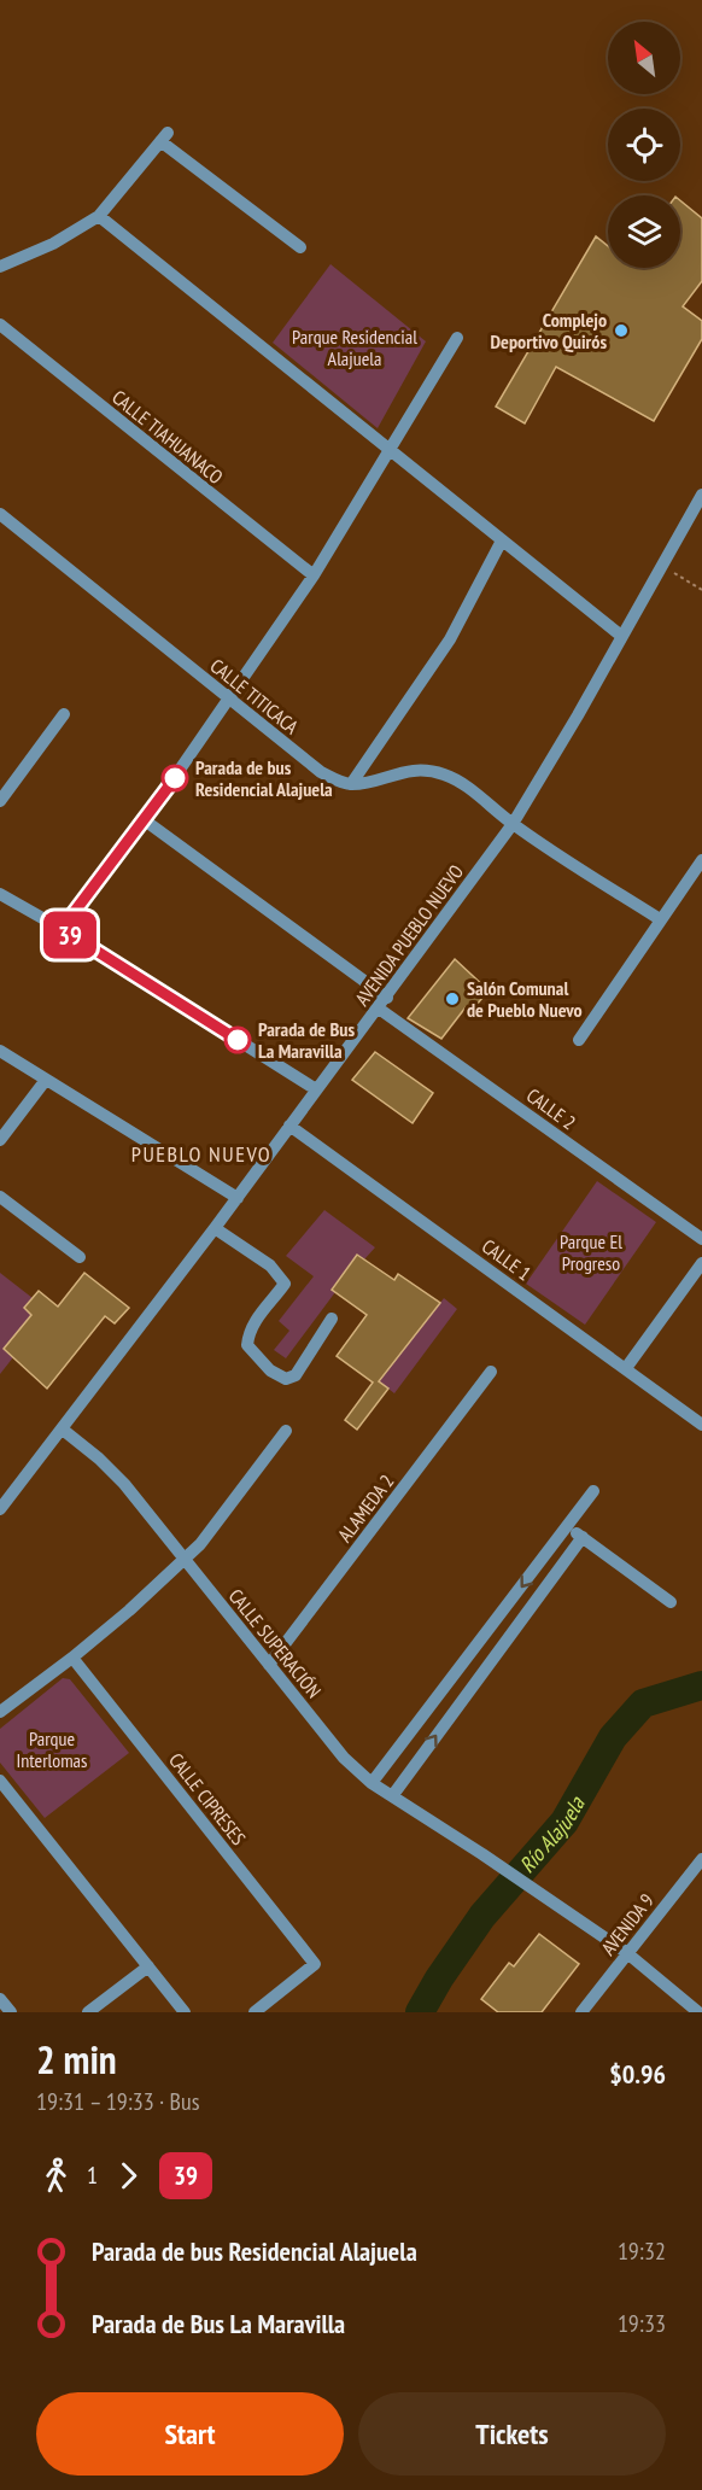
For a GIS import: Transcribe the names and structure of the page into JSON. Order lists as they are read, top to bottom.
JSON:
{
  "streets": {
    "street": [
      "CALLE TIAHUANACO",
      "CALLE TITICACA",
      "AVENIDA PUEBLO NUEVO",
      "CALLE 2",
      "CALLE 1",
      "ALAMEDA 2",
      "CALLE SUPERACIÓN",
      "CALLE CIPRESES",
      "AVENIDA 9"
    ]
  },
  "crossings": [
    ["AVENIDA PUEBLO NUEVO", "CALLE 2"],
    ["AVENIDA PUEBLO NUEVO", "CALLE 1"],
    ["AVENIDA PUEBLO NUEVO", "CALLE SUPERACIÓN"],
    ["ALAMEDA 2", "CALLE SUPERACIÓN"],
    ["CALLE SUPERACIÓN", "AVENIDA 9"]
  ],
  "districts": ["PUEBLO NUEVO"],
  "water": ["Río Alajuela"],
  "parks": ["Parque Residencial Alajuela", "Parque El Progreso", "Parque Interlomas"],
  "places": [
    "Complejo Deportivo Quirós",
    "Parada de bus Residencial Alajuela",
    "Salón Comunal de Pueblo Nuevo",
    "Parada de Bus La Maravilla"
  ],
  "lines": ["bus line 39"],
  "north": "top left",
  "page": {
    "on_map": "39",
    "heading": ["2 min", "19:31 – 19:33 · Bus", "$0.96"],
    "legs": ["1", "39"],
    "list": [
      {
        "name": "Parada de bus Residencial Alajuela",
        "value": "19:32"
      },
      {
        "name": "Parada de Bus La Maravilla",
        "value": "19:33"
      }
    ],
    "buttons": ["Start", "Tickets"]
  }
}
